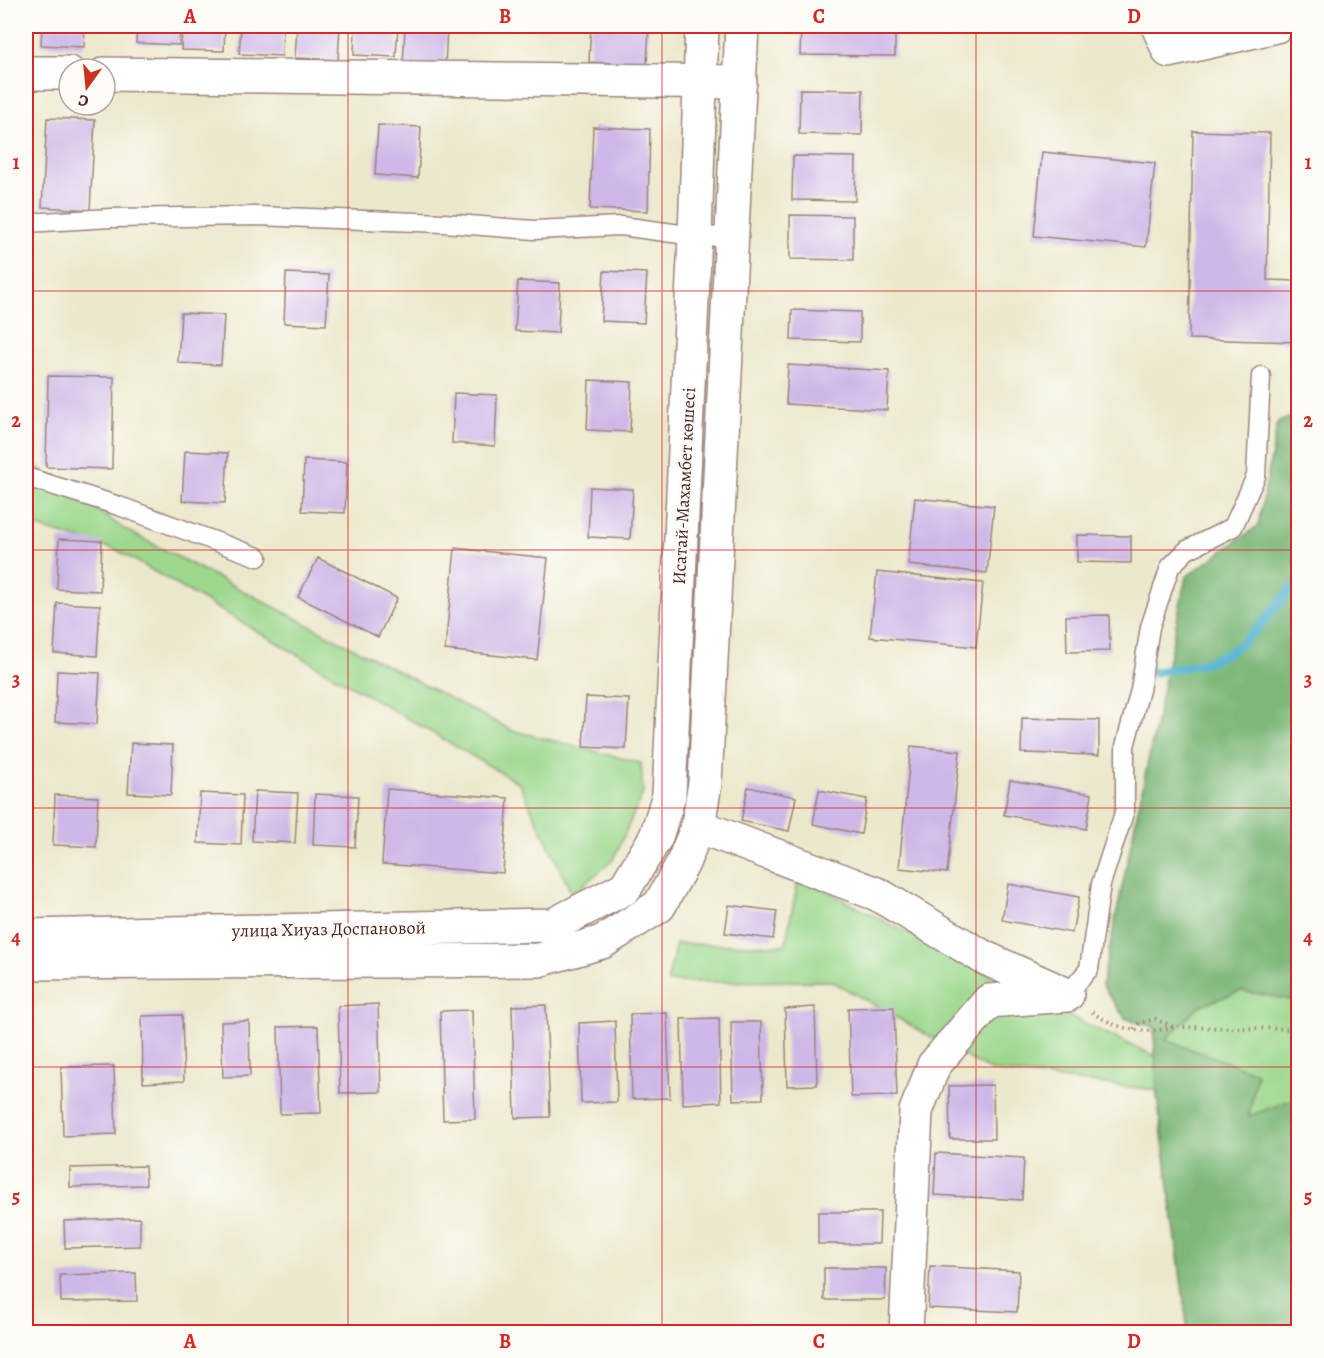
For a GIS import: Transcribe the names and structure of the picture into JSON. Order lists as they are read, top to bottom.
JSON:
{
  "streets": {
    "main road": ["Исатай-Махамбет көшесі", "улица Хиуаз Доспановой"]
  },
  "crossings": [
    ["Исатай-Махамбет көшесі", "улица Хиуаз Доспановой"]
  ],
  "north": "bottom",
  "grid": {
    "columns": [
      "A",
      "B",
      "C",
      "D"
    ],
    "rows": [
      "1",
      "2",
      "3",
      "4",
      "5"
    ]
  }
}
